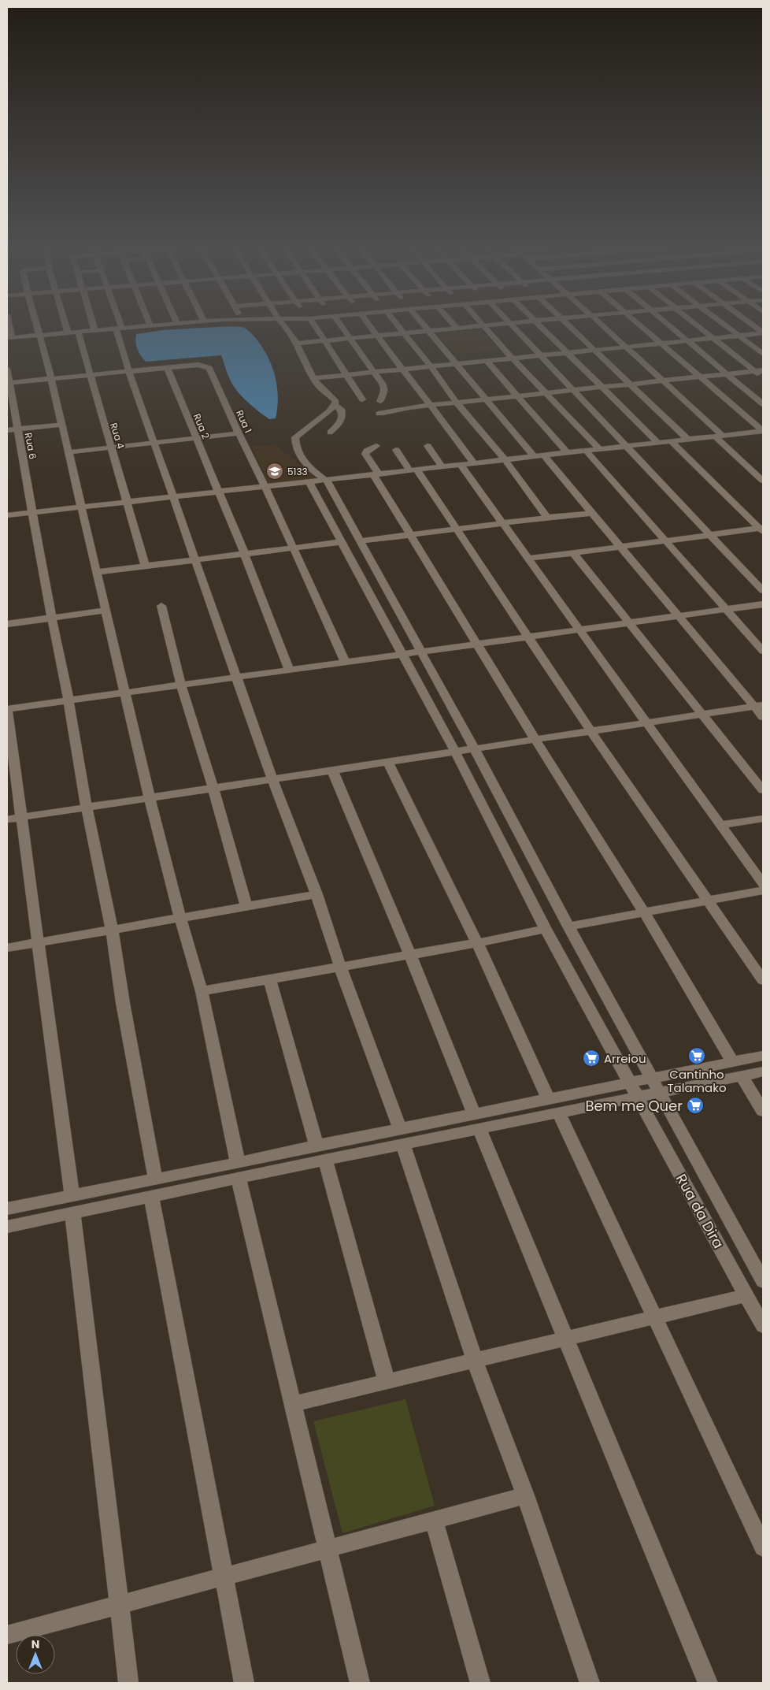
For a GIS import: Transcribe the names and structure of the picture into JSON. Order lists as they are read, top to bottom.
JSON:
{
  "streets": {
    "street": [
      "Rua 1",
      "Rua 2",
      "Rua 4",
      "Rua 6",
      "Rua da Dira"
    ]
  },
  "crossings": [
    ["Rua 1", "Rua 2"]
  ],
  "places": {
    "school or university": ["5133"],
    "supermarket": ["Cantinho Talamako", "Arreiou", "Bem me Quer"]
  },
  "north": "top"
}
